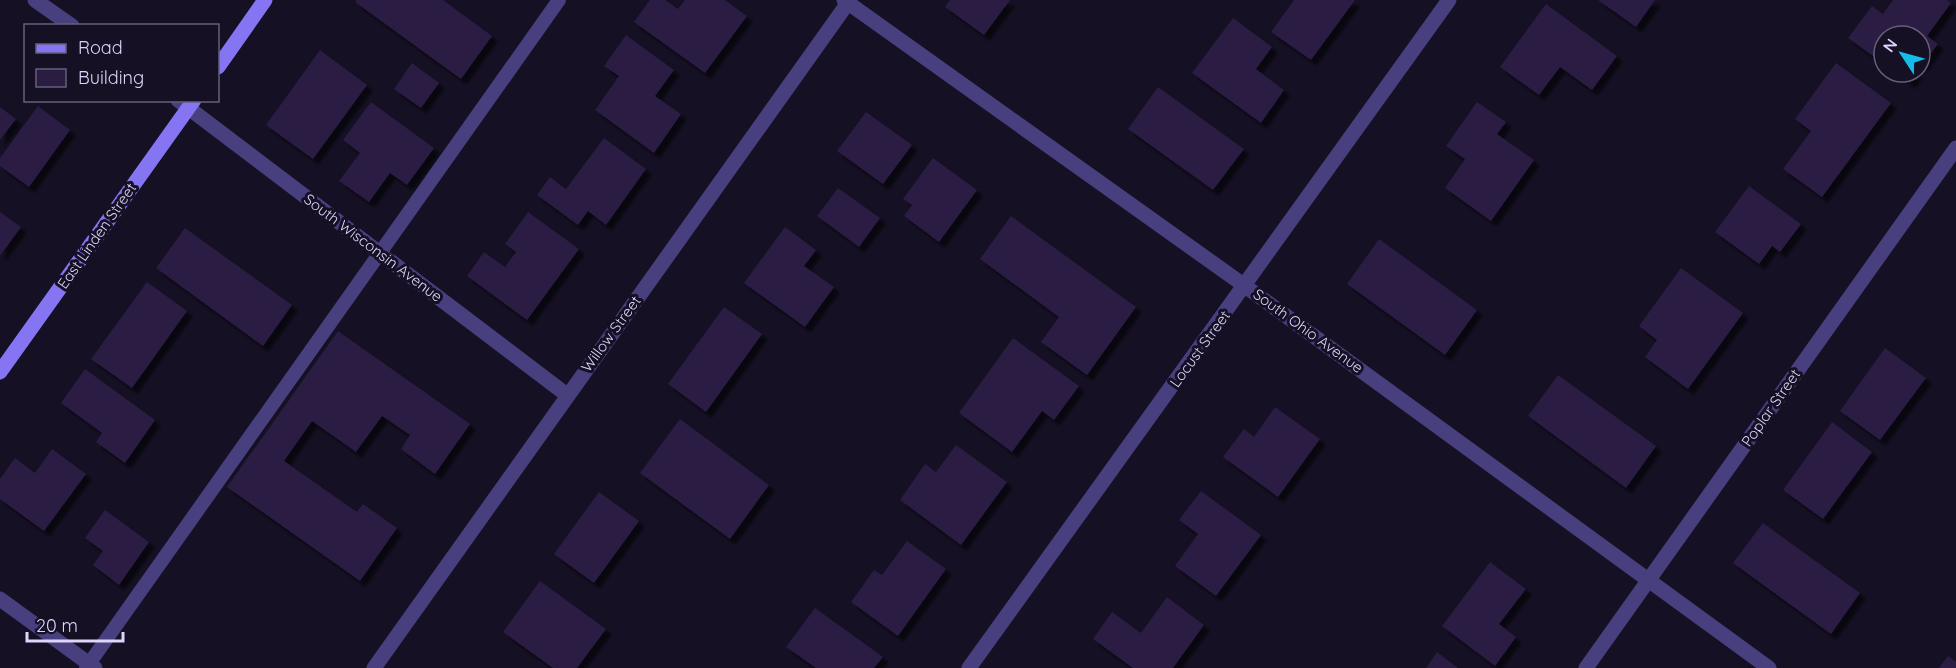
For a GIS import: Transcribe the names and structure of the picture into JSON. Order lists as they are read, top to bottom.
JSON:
{
  "streets": {
    "main road": ["East Linden Street"],
    "street": [
      "South Wisconsin Avenue",
      "South Ohio Avenue",
      "Willow Street",
      "Locust Street",
      "Poplar Street"
    ]
  },
  "crossings": [
    ["East Linden Street", "South Wisconsin Avenue"],
    ["South Wisconsin Avenue", "Willow Street"],
    ["South Ohio Avenue", "Willow Street"],
    ["South Ohio Avenue", "Locust Street"],
    ["South Ohio Avenue", "Poplar Street"]
  ],
  "legend": ["Road", "Building"],
  "scale_bar": "20 m",
  "north": "top left"
}
